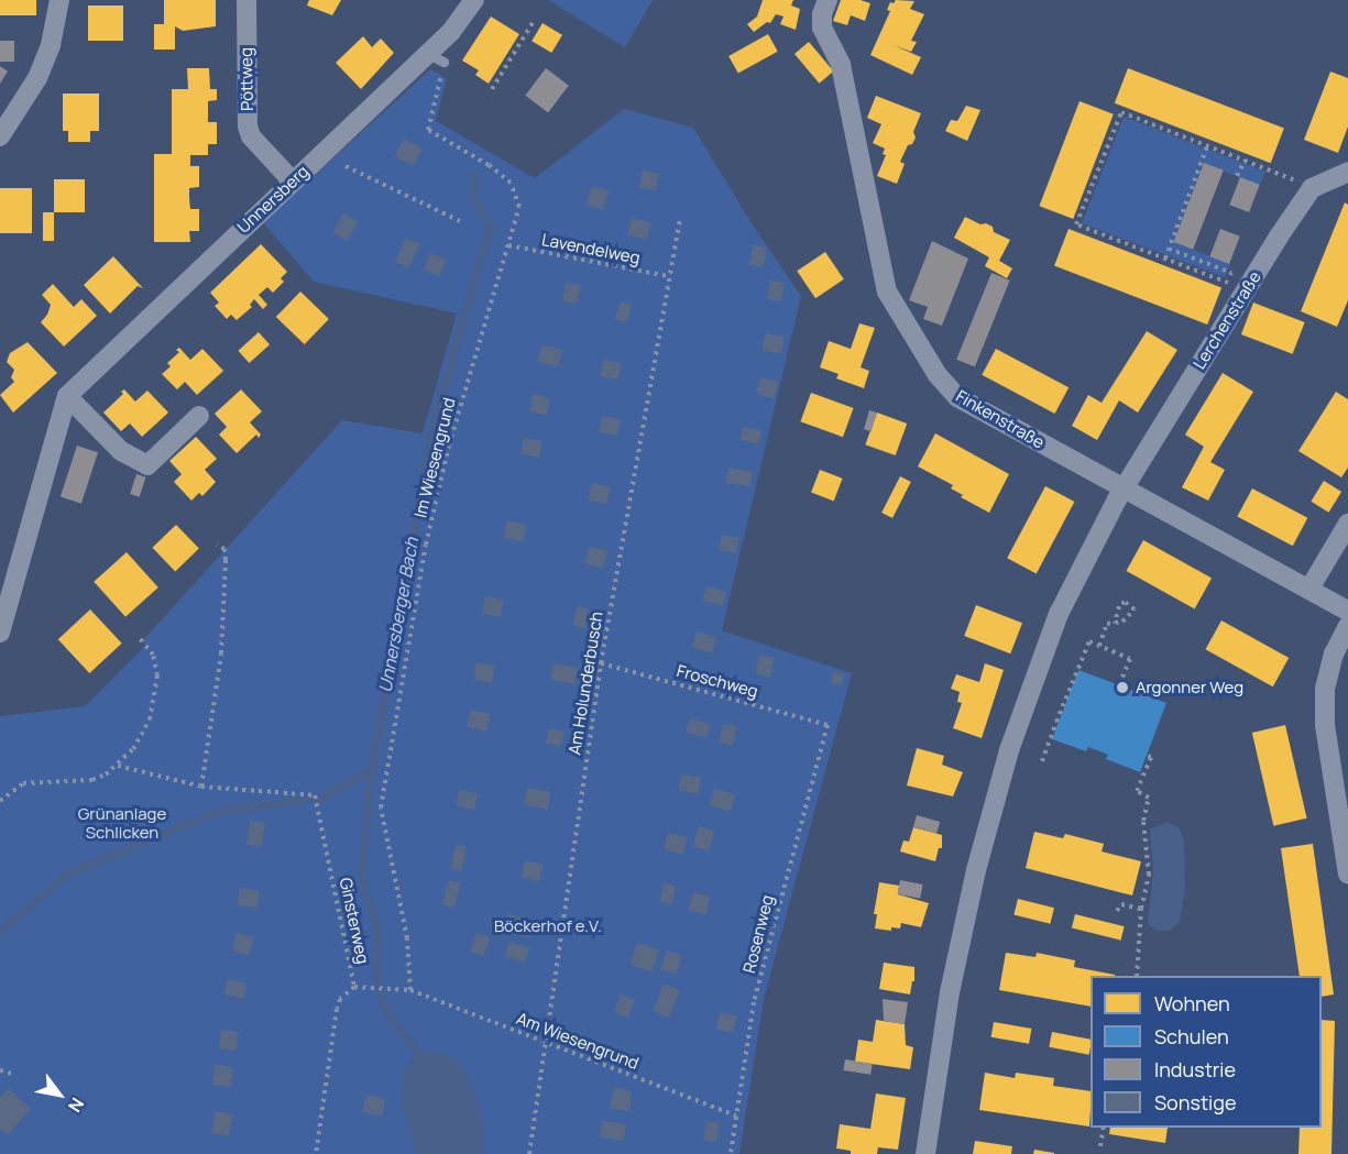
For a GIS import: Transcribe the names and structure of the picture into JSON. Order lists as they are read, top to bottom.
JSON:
{
  "streets": {
    "street": [
      "Pöttweg",
      "Unnersberg",
      "Lerchenstraße",
      "Finkenstraße"
    ],
    "path": [
      "Lavendelweg",
      "Im Wiesengrund",
      "Froschweg",
      "Am Holunderbusch",
      "Ginsterweg",
      "Rosenweg",
      "Am Wiesengrund"
    ]
  },
  "crossings": [
    ["Pöttweg", "Unnersberg"],
    ["Unnersberg", "Im Wiesengrund"],
    ["Lavendelweg", "Im Wiesengrund"],
    ["Lavendelweg", "Am Holunderbusch"],
    ["Lerchenstraße", "Finkenstraße"],
    ["Im Wiesengrund", "Am Wiesengrund"],
    ["Froschweg", "Am Holunderbusch"],
    ["Froschweg", "Rosenweg"],
    ["Am Holunderbusch", "Am Wiesengrund"],
    ["Ginsterweg", "Am Wiesengrund"],
    ["Rosenweg", "Am Wiesengrund"]
  ],
  "water": ["Unnersberger Bach"],
  "parks": ["Grünanlage Schlicken", "Böckerhof e.V."],
  "places": ["Argonner Weg"],
  "legend": [
    "Wohnen",
    "Schulen",
    "Industrie",
    "Sonstige"
  ],
  "north": "bottom right"
}
